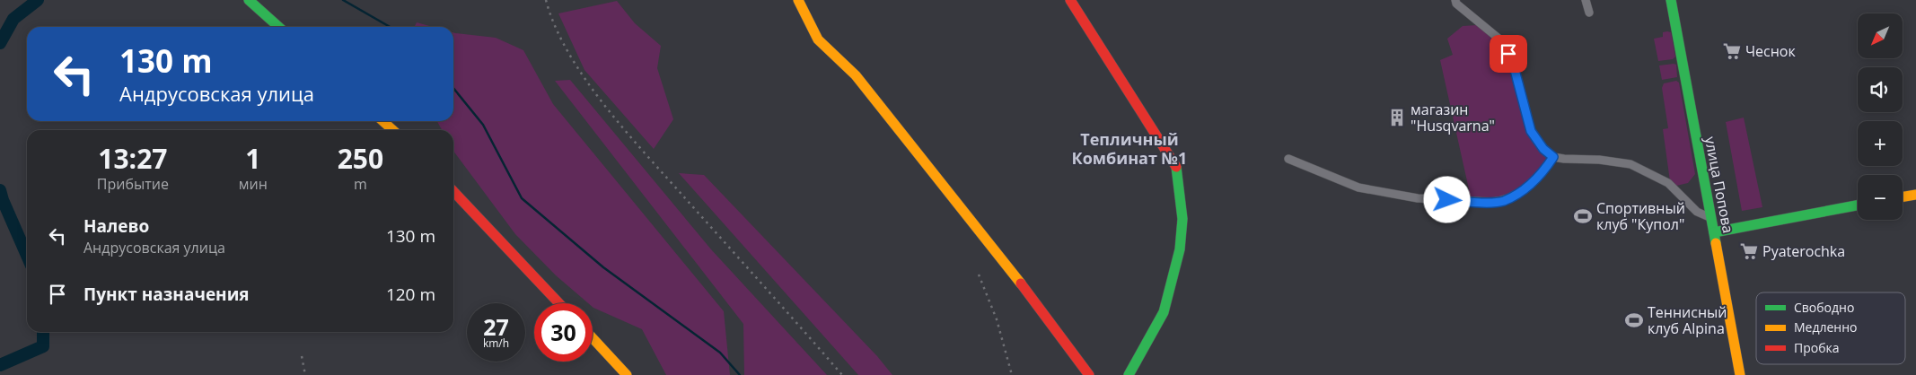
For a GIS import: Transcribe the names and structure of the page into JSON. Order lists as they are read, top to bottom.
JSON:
{
  "streets": {
    "street": ["улица Попова"]
  },
  "districts": ["Тепличный Комбинат №1"],
  "places": {
    "supermarket": ["Чеснок", "Pyaterochka"],
    "building": ["магазин \"Husqvarna\""],
    "sports": ["Спортивный клуб \"Купол\"", "Теннисный клуб Alpina"]
  },
  "legend": ["Свободно", "Медленно", "Пробка"],
  "north": "bottom left",
  "page": {
    "map_buttons": ["+", "−"],
    "turn": ["130 m", "Андрусовская улица"],
    "eta": [
      "13:27",
      "Прибытие",
      "1",
      "мин",
      "250",
      "m"
    ],
    "list": [
      {
        "name": "Налево",
        "note": "Андрусовская улица",
        "value": "130 m"
      },
      {
        "name": "Пункт назначения",
        "value": "120 m"
      }
    ],
    "speed": "27 km/h",
    "limit": "30"
  }
}
